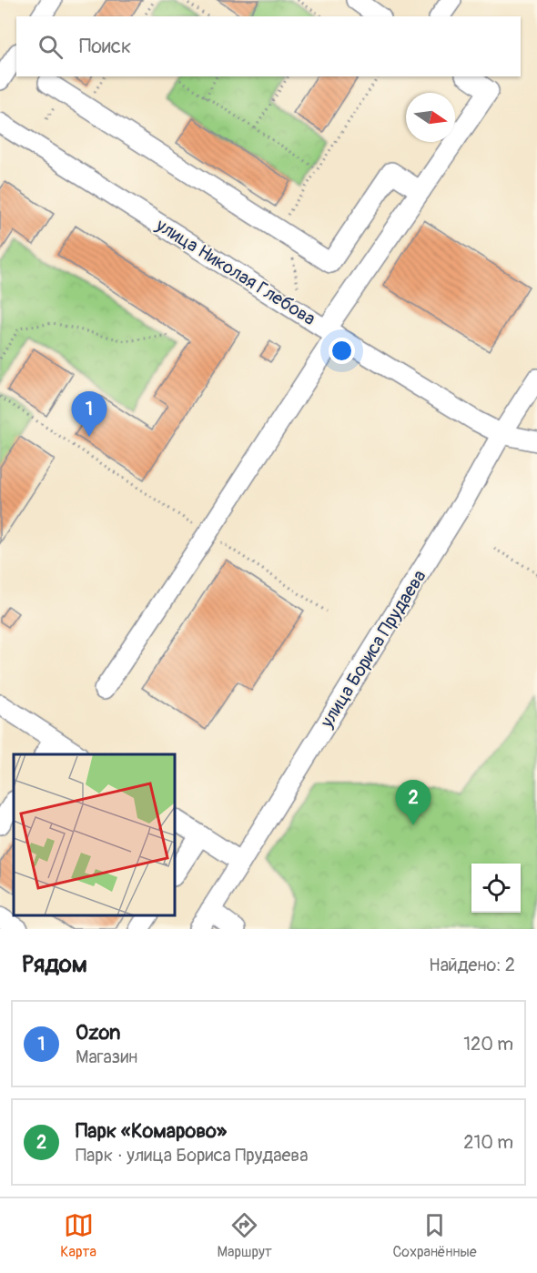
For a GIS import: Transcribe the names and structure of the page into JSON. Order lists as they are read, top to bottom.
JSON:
{
  "streets": {
    "street": ["улица Николая Глебова", "улица Бориса Прудаева"]
  },
  "crossings": [
    ["улица Николая Глебова", "улица Бориса Прудаева"]
  ],
  "north": "right",
  "page": {
    "search": "Поиск",
    "pins": ["1", "2"],
    "heading": ["Рядом", "Найдено: 2"],
    "list": [
      {
        "mark": "1",
        "name": "Ozon",
        "note": "Магазин",
        "value": "120 m"
      },
      {
        "mark": "2",
        "name": "Парк «Комарово»",
        "note": "Парк · улица Бориса Прудаева",
        "value": "210 m"
      }
    ],
    "nav": ["Карта", "Маршрут", "Сохранённые"]
  }
}
